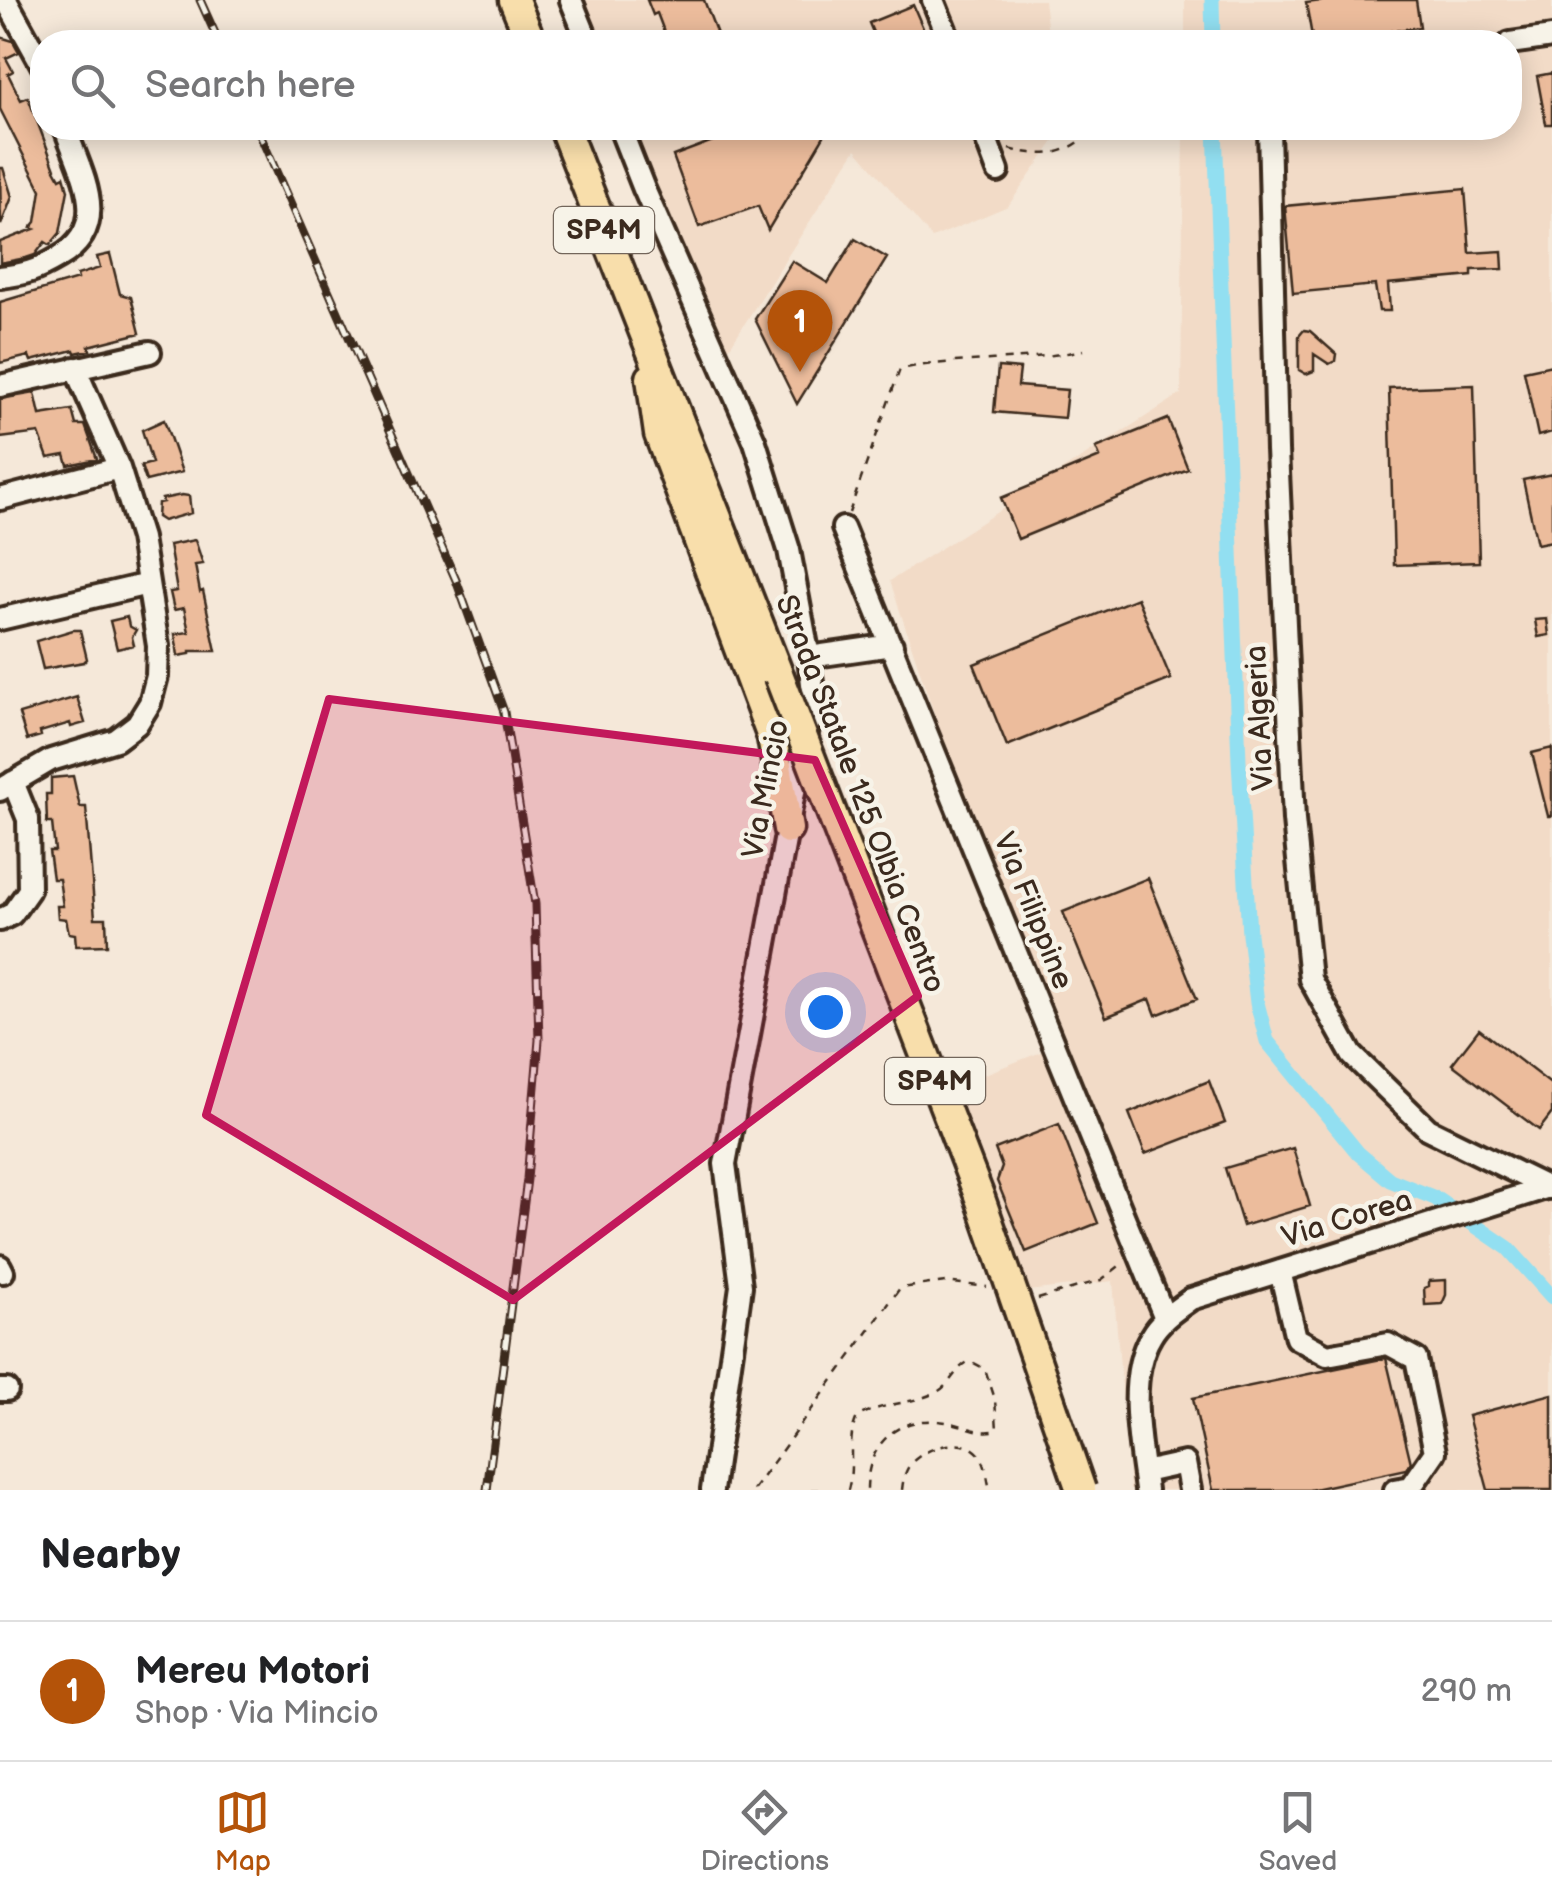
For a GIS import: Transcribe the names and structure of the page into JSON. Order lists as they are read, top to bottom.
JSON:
{
  "streets": {
    "main road": ["SP4M", "Strada Statale 125 Olbia Centro"],
    "street": [
      "Via Algeria",
      "Via Mincio",
      "Via Filippine",
      "Via Corea"
    ]
  },
  "crossings": [
    ["Via Algeria", "Via Corea"],
    ["Via Filippine", "Via Corea"]
  ],
  "page": {
    "search": "Search here",
    "pins": "1",
    "heading": "Nearby",
    "list": [
      {
        "mark": "1",
        "name": "Mereu Motori",
        "note": "Shop · Via Mincio",
        "value": "290 m"
      }
    ],
    "nav": ["Map", "Directions", "Saved"]
  }
}
